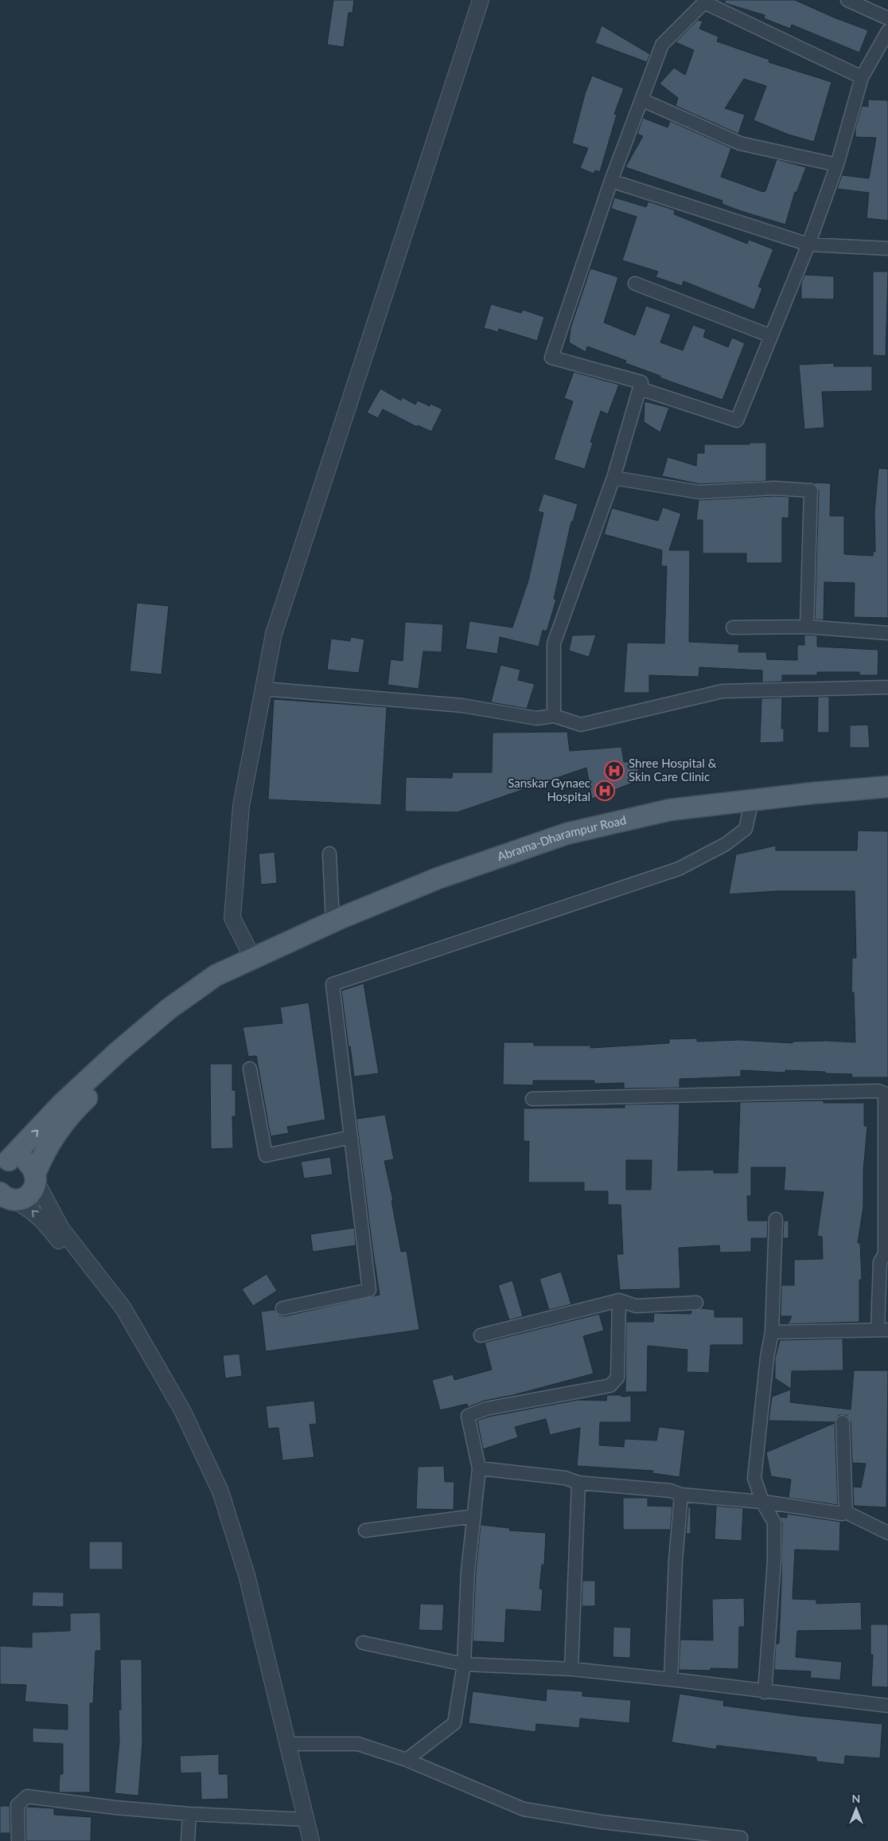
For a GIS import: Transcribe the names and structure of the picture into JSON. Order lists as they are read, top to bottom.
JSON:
{
  "streets": {
    "main road": ["Abrama-Dharampur Road"]
  },
  "places": {
    "hospital": ["Shree Hospital & Skin Care Clinic", "Sanskar Gynaec Hospital"]
  },
  "north": "top"
}
